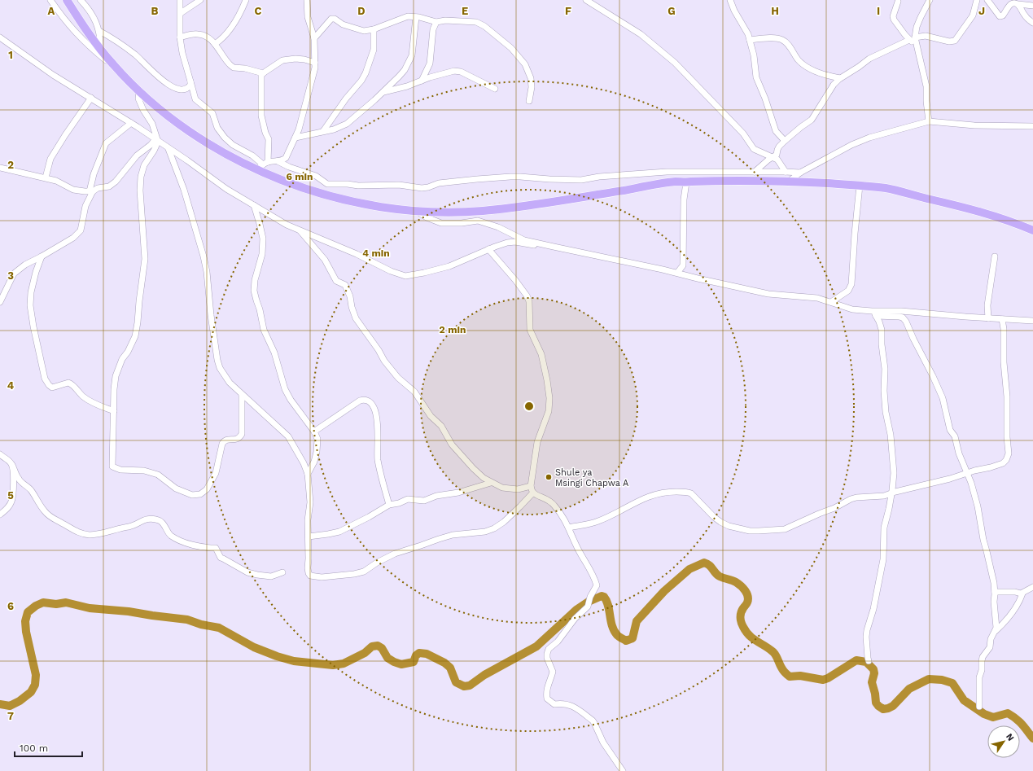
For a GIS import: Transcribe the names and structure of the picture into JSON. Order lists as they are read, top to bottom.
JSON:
{
  "places": ["Shule ya Msingi Chapwa A"],
  "scale_bar": "100 m",
  "north": "top right",
  "grid": {
    "columns": [
      "A",
      "B",
      "C",
      "D",
      "E",
      "F",
      "G",
      "H",
      "I",
      "J"
    ],
    "rows": [
      "1",
      "2",
      "3",
      "4",
      "5",
      "6",
      "7"
    ]
  },
  "rings": ["6 min", "4 min", "2 min"]
}
